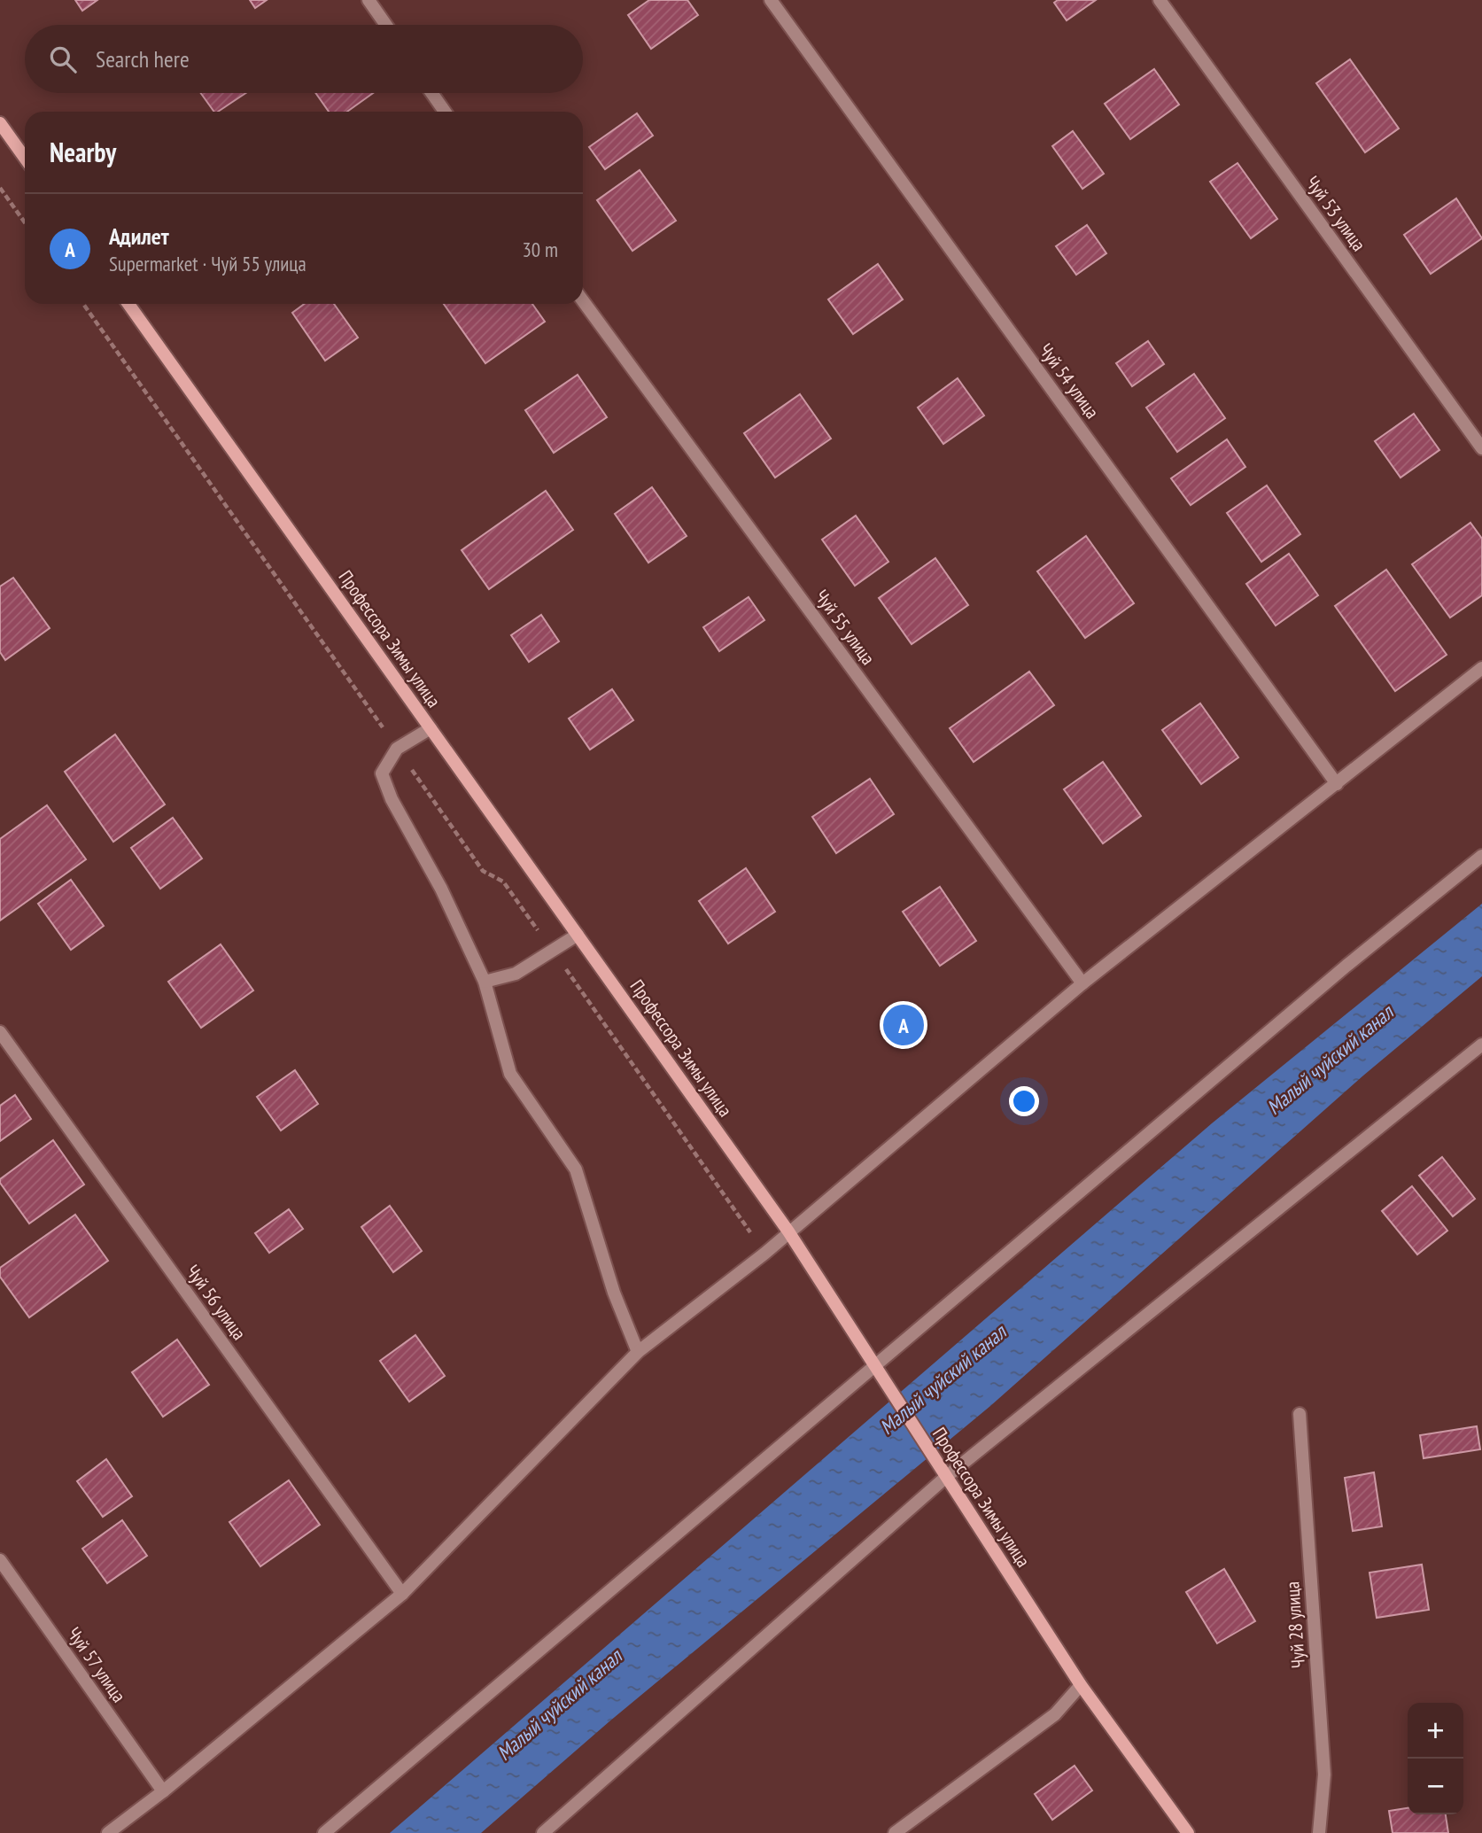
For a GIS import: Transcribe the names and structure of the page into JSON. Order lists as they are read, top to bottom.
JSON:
{
  "streets": {
    "street": [
      "Чуй 53 улица",
      "Чуй 54 улица",
      "Чуй 55 улица",
      "Профессора Зимы улица",
      "Чуй 56 улица",
      "Чуй 28 улица",
      "Чуй 57 улица"
    ]
  },
  "water": ["Малый чуйский канал"],
  "page": {
    "search": "Search here",
    "heading": "Nearby",
    "list": [
      {
        "mark": "A",
        "name": "Адилет",
        "note": "Supermarket · Чуй 55 улица",
        "value": "30 m"
      }
    ],
    "pins": "A",
    "map_buttons": ["+", "−"]
  }
}
